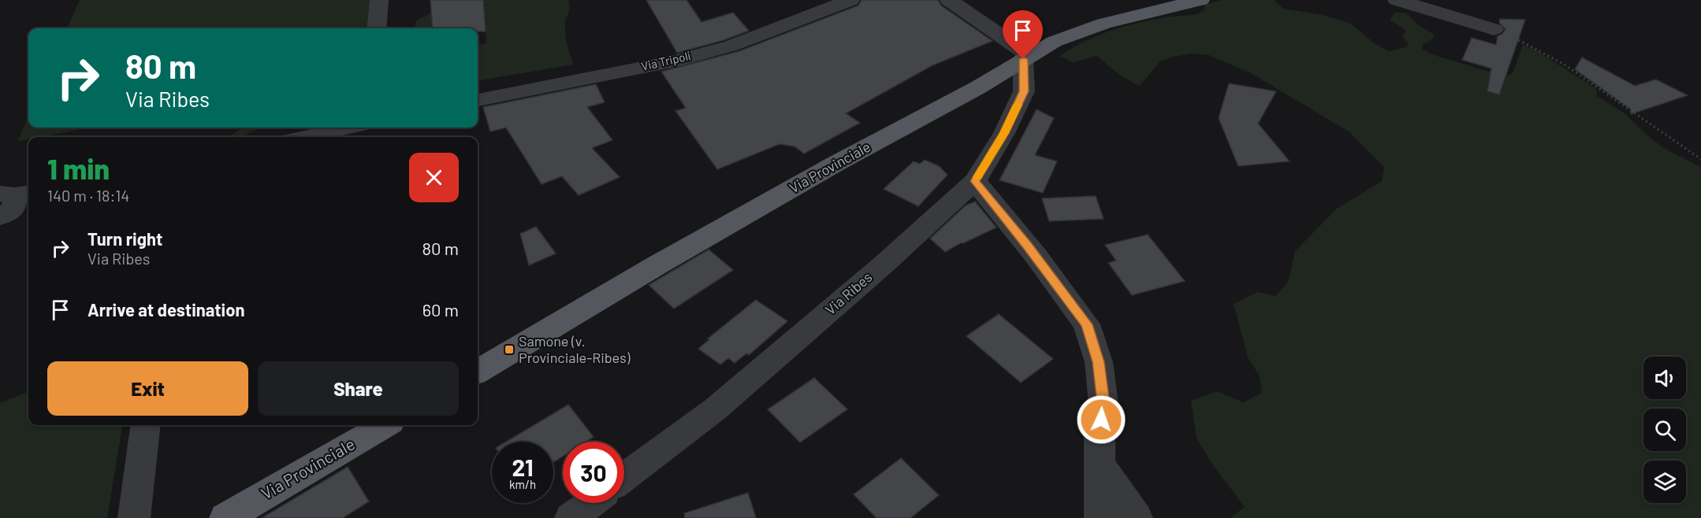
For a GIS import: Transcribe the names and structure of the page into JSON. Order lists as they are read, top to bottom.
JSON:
{
  "streets": {
    "main road": ["Via Provinciale"],
    "street": ["Via Tripoli", "Via Ribes"]
  },
  "crossings": [
    ["Via Provinciale", "Via Ribes"]
  ],
  "places": {
    "transit": ["Samone (v. Provinciale-Ribes)"]
  },
  "page": {
    "turn": ["80 m", "Via Ribes"],
    "heading": ["1 min", "140 m · 18:14"],
    "list": [
      {
        "name": "Turn right",
        "note": "Via Ribes",
        "value": "80 m"
      },
      {
        "name": "Arrive at destination",
        "value": "60 m"
      }
    ],
    "buttons": ["Exit", "Share"],
    "speed": "21 km/h",
    "limit": "30"
  }
}
